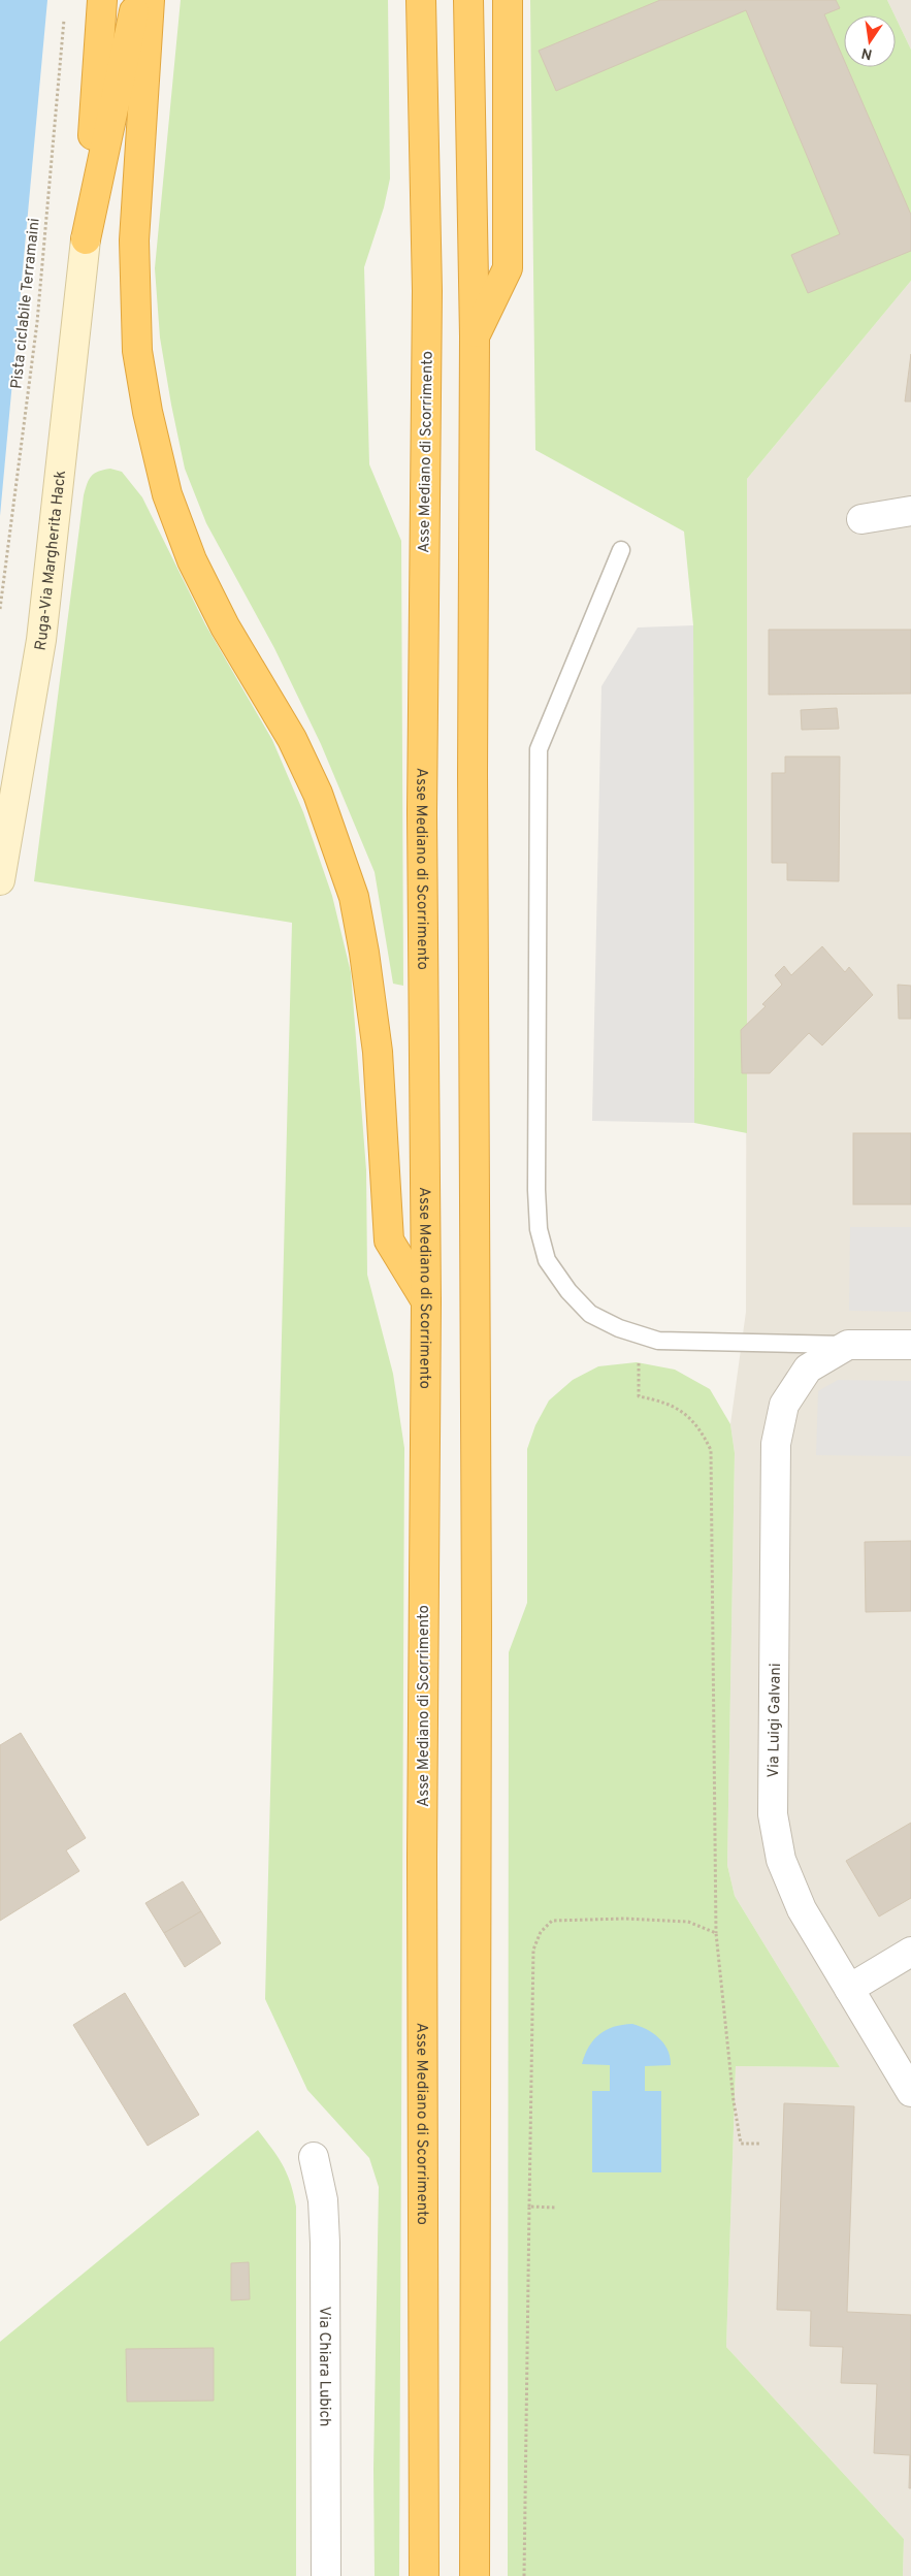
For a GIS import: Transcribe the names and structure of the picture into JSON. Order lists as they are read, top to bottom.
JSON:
{
  "streets": {
    "highway": ["Asse Mediano di Scorrimento"],
    "main road": ["Ruga-Via Margherita Hack"],
    "street": ["Via Luigi Galvani", "Via Chiara Lubich"],
    "path": ["Pista ciclabile Terramaini"]
  },
  "north": "bottom"
}
